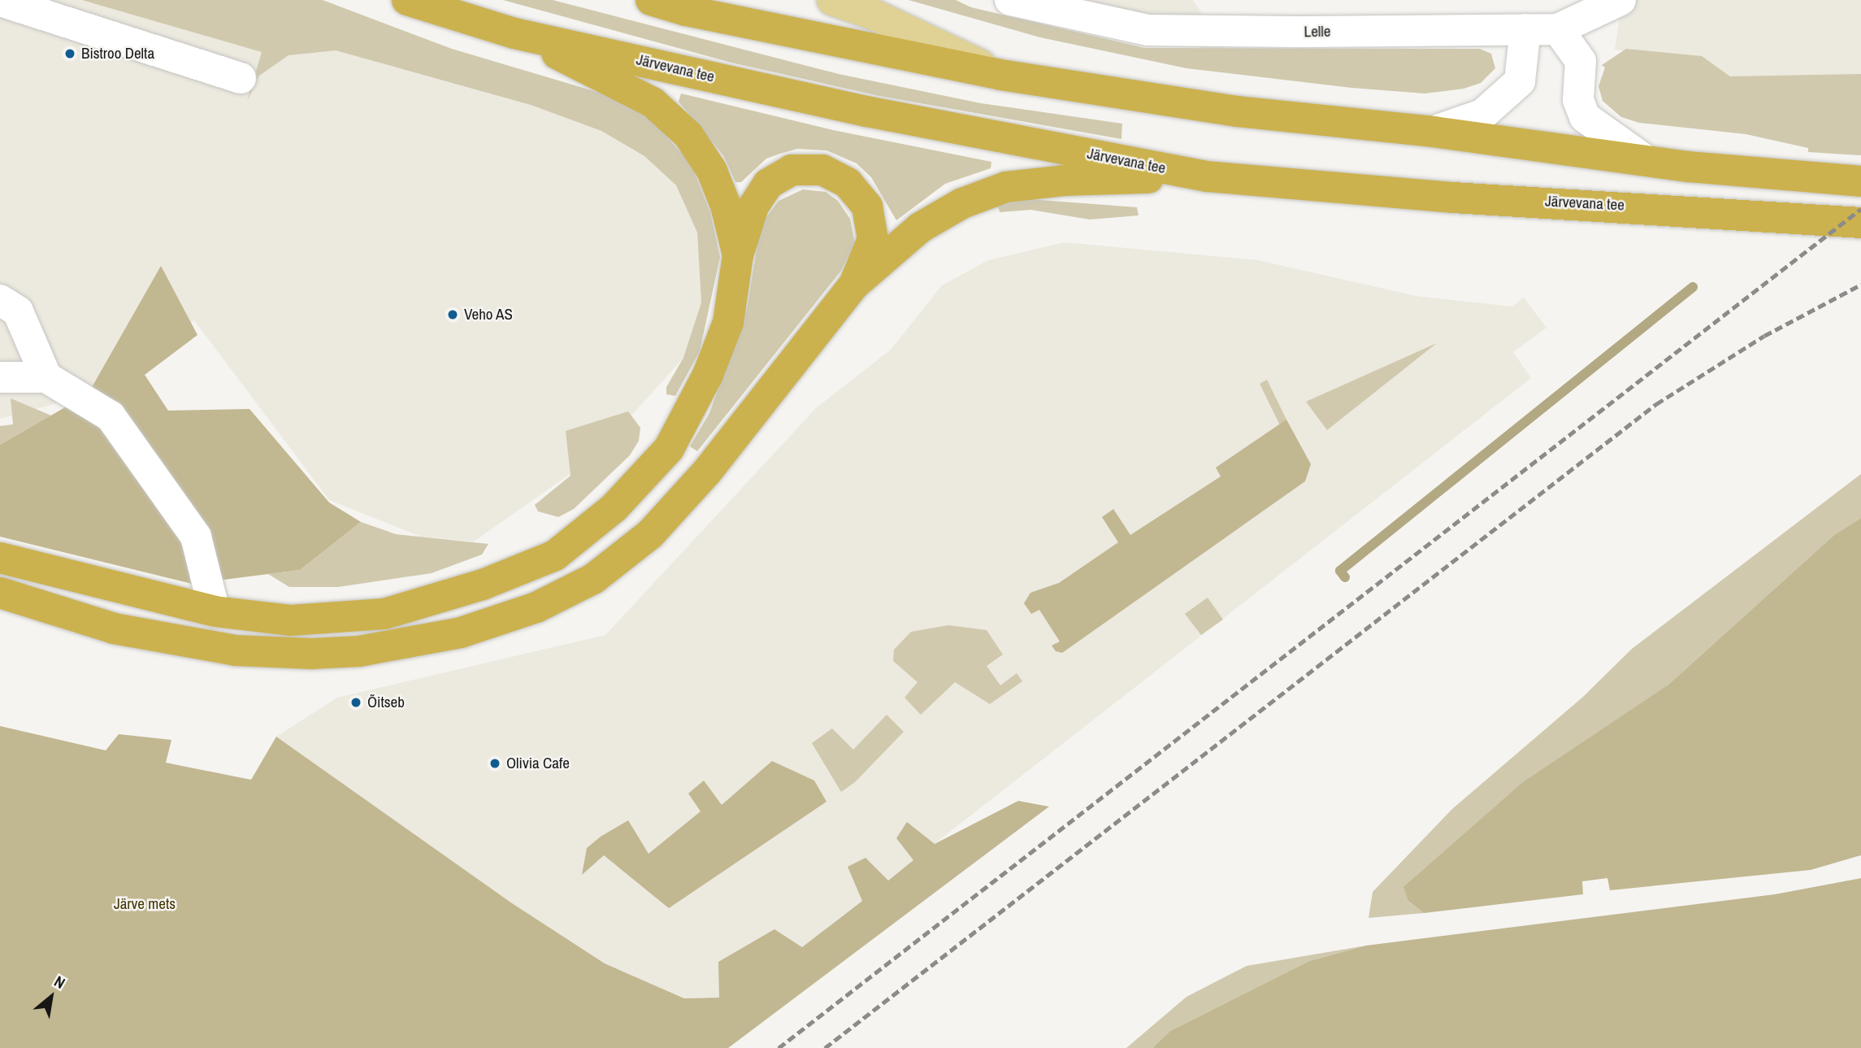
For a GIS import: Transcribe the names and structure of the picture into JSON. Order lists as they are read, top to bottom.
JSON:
{
  "streets": {
    "highway": ["Järvevana tee"],
    "lane": ["Lelle"]
  },
  "parks": ["Järve mets"],
  "places": [
    "Bistroo Delta",
    "Veho AS",
    "Õitseb",
    "Olivia Cafe"
  ],
  "north": "top right"
}
